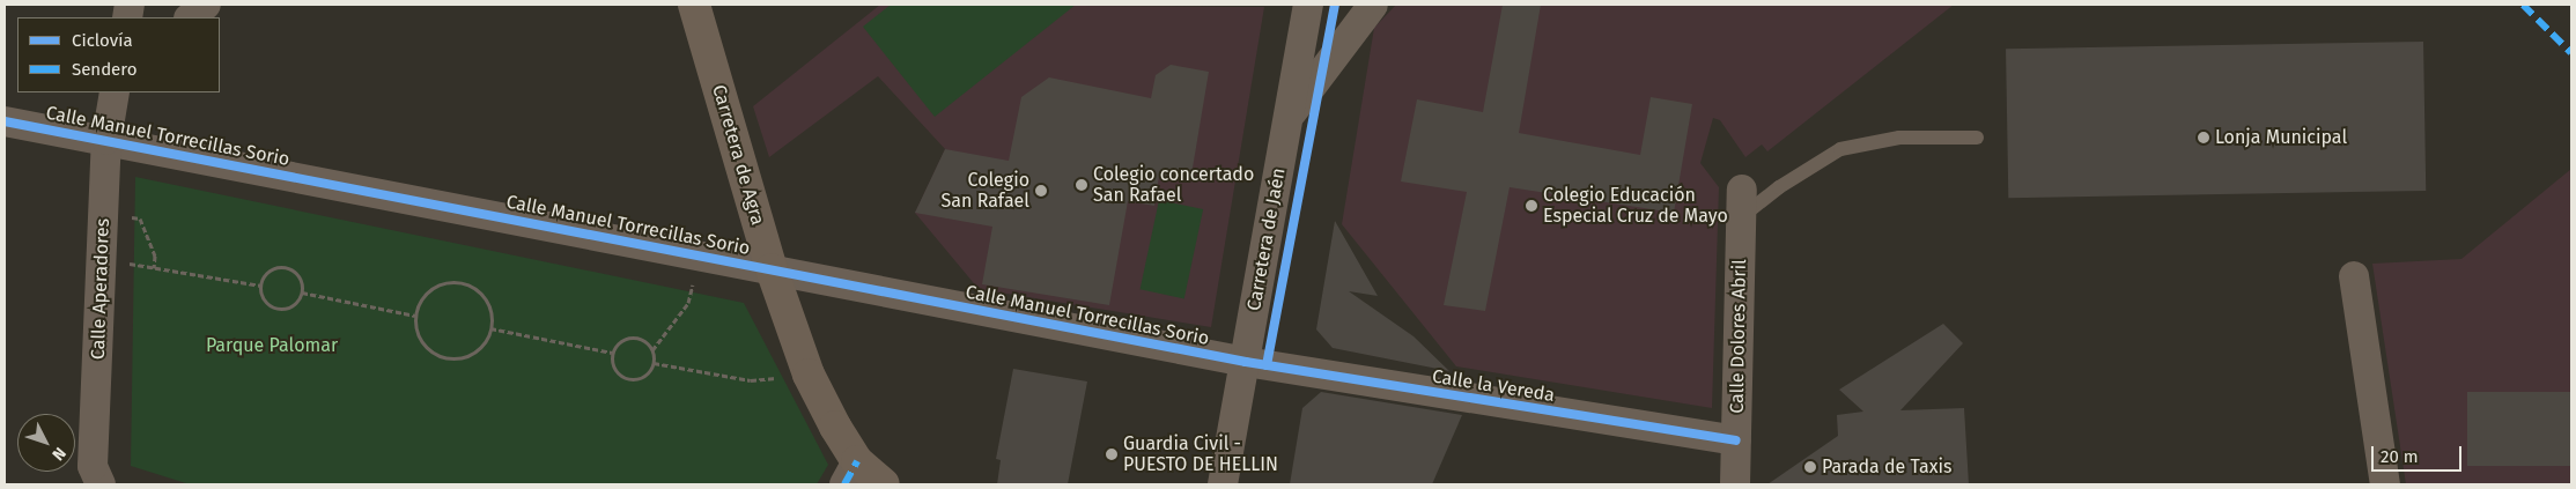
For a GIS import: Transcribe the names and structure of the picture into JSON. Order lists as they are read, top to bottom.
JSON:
{
  "streets": {
    "street": [
      "Calle Manuel Torrecillas Sorio",
      "Carretera de Agra",
      "Carretera de Jaén",
      "Calle Aperadores",
      "Calle Dolores Abril",
      "Calle la Vereda"
    ]
  },
  "crossings": [
    ["Calle Manuel Torrecillas Sorio", "Carretera de Agra"],
    ["Calle Manuel Torrecillas Sorio", "Carretera de Jaén"],
    ["Calle Manuel Torrecillas Sorio", "Calle Aperadores"],
    ["Calle Manuel Torrecillas Sorio", "Calle la Vereda"],
    ["Carretera de Jaén", "Calle la Vereda"],
    ["Calle Dolores Abril", "Calle la Vereda"]
  ],
  "parks": ["Parque Palomar"],
  "places": [
    "Lonja Municipal",
    "Colegio concertado San Rafael",
    "Colegio San Rafael",
    "Colegio Educación Especial Cruz de Mayo",
    "Guardia Civil - PUESTO DE HELLIN",
    "Parada de Taxis"
  ],
  "legend": ["Ciclovía", "Sendero"],
  "scale_bar": "20 m",
  "north": "bottom right"
}
